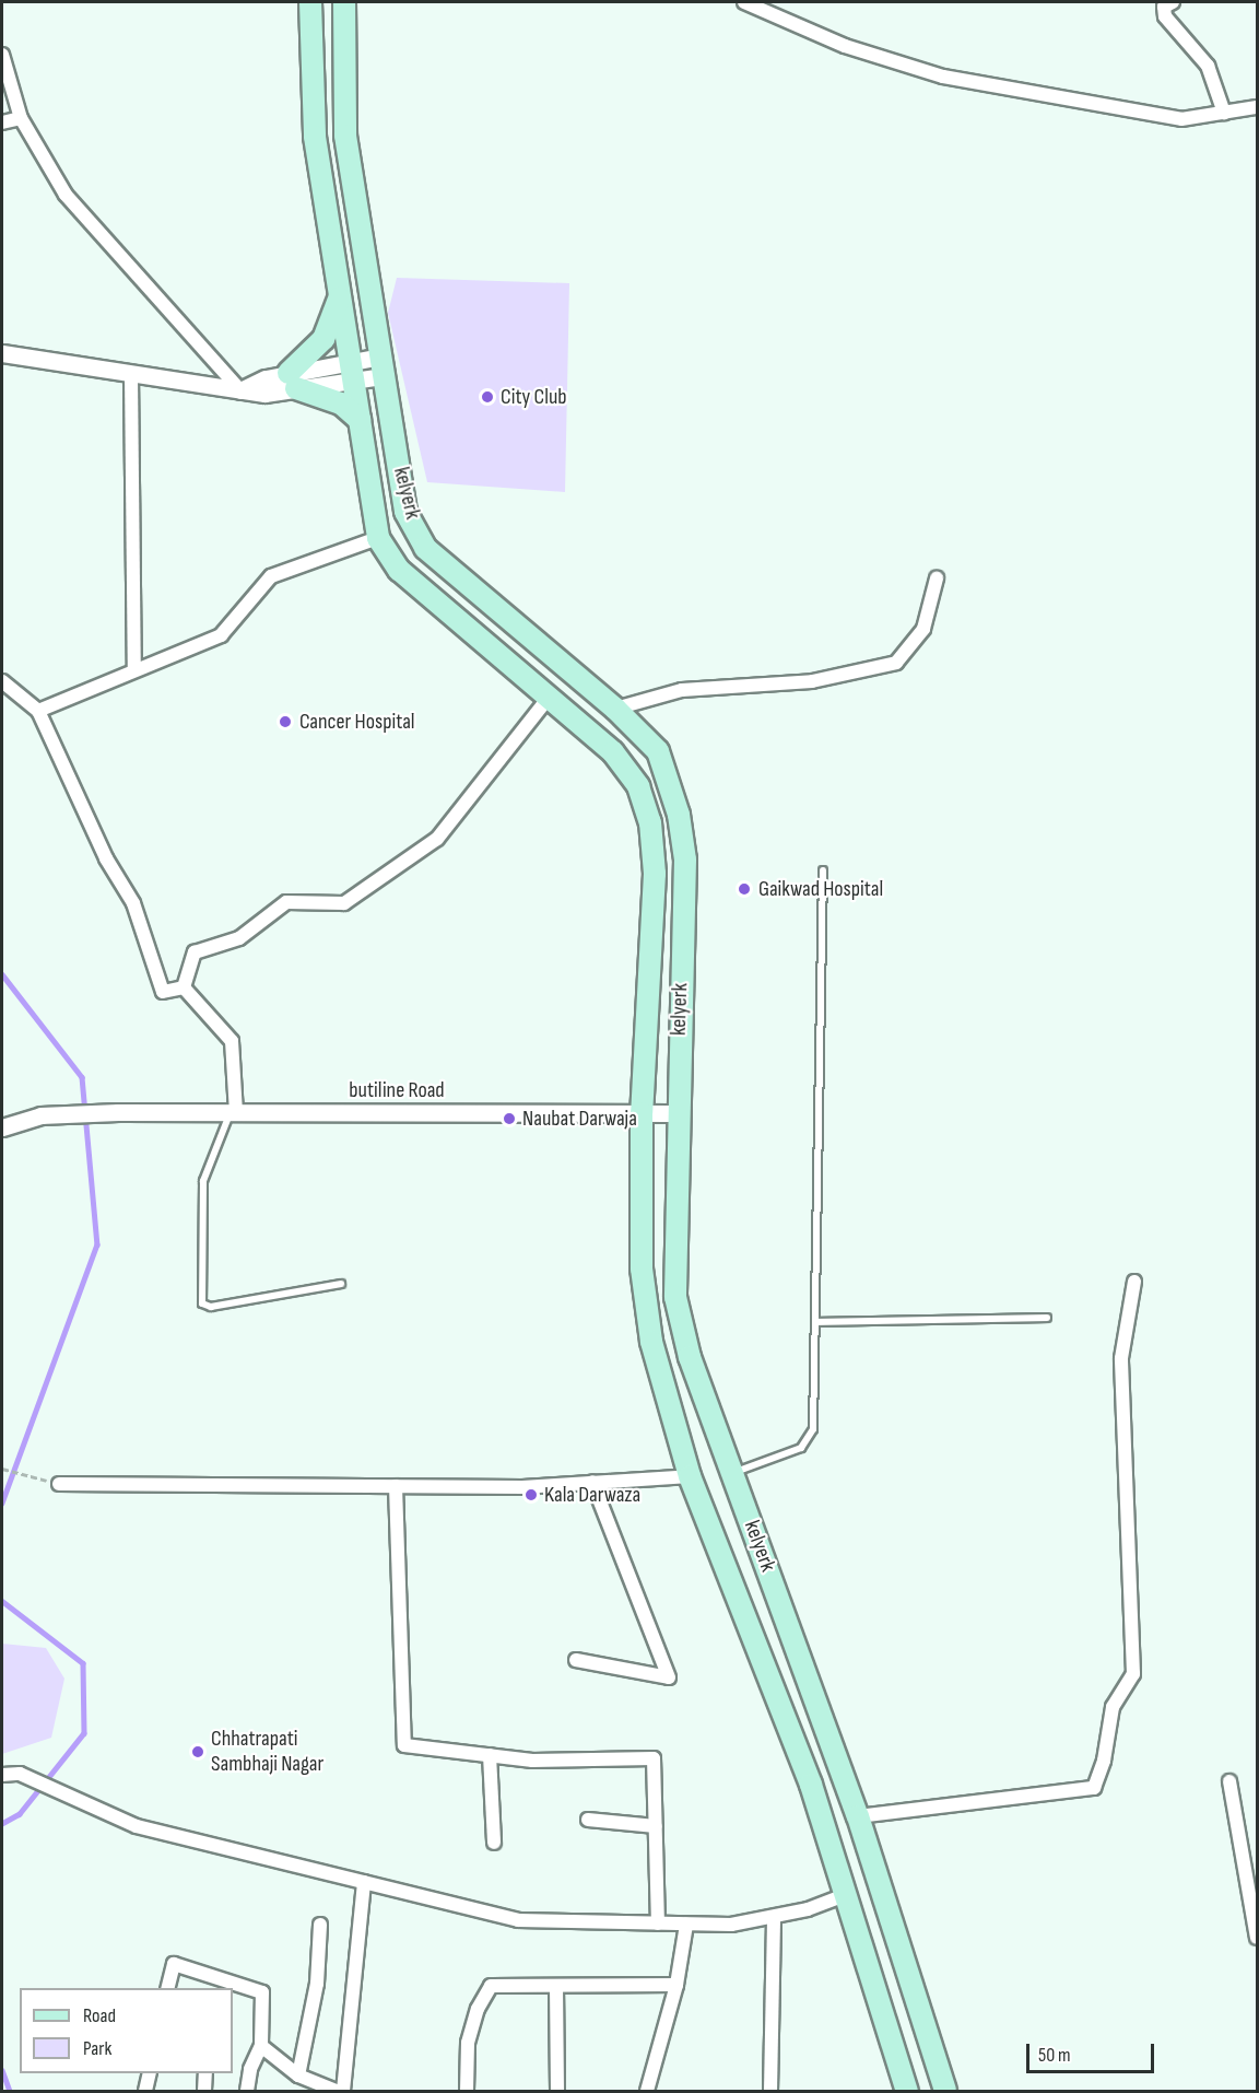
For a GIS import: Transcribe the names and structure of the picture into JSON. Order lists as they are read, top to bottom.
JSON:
{
  "streets": {
    "main road": ["kelyerk"],
    "street": ["butiline Road"]
  },
  "crossings": [
    ["kelyerk", "butiline Road"]
  ],
  "places": [
    "City Club",
    "Cancer Hospital",
    "Gaikwad Hospital",
    "Naubat Darwaja",
    "Kala Darwaza",
    "Chhatrapati Sambhaji Nagar"
  ],
  "legend": ["Road", "Park"],
  "scale_bar": "50 m"
}
